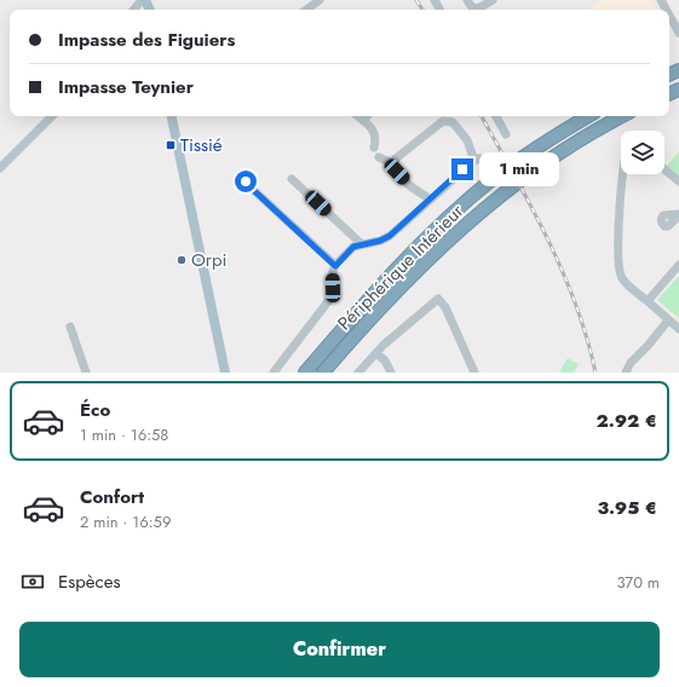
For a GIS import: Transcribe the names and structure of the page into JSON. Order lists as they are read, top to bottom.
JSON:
{
  "streets": {
    "highway": ["Périphérique Intérieur"]
  },
  "places": {
    "transit": ["Tissié"],
    "other": ["Orpi"]
  },
  "page": {
    "banner": ["Impasse des Figuiers", "Impasse Teynier"],
    "bubble": "1 min",
    "list": [
      {
        "name": "Éco",
        "note": "1 min · 16:58",
        "value": "2.92 €"
      },
      {
        "name": "Confort",
        "note": "2 min · 16:59",
        "value": "3.95 €"
      }
    ],
    "pay": ["Espèces", "370 m"],
    "buttons": "Confirmer"
  }
}
